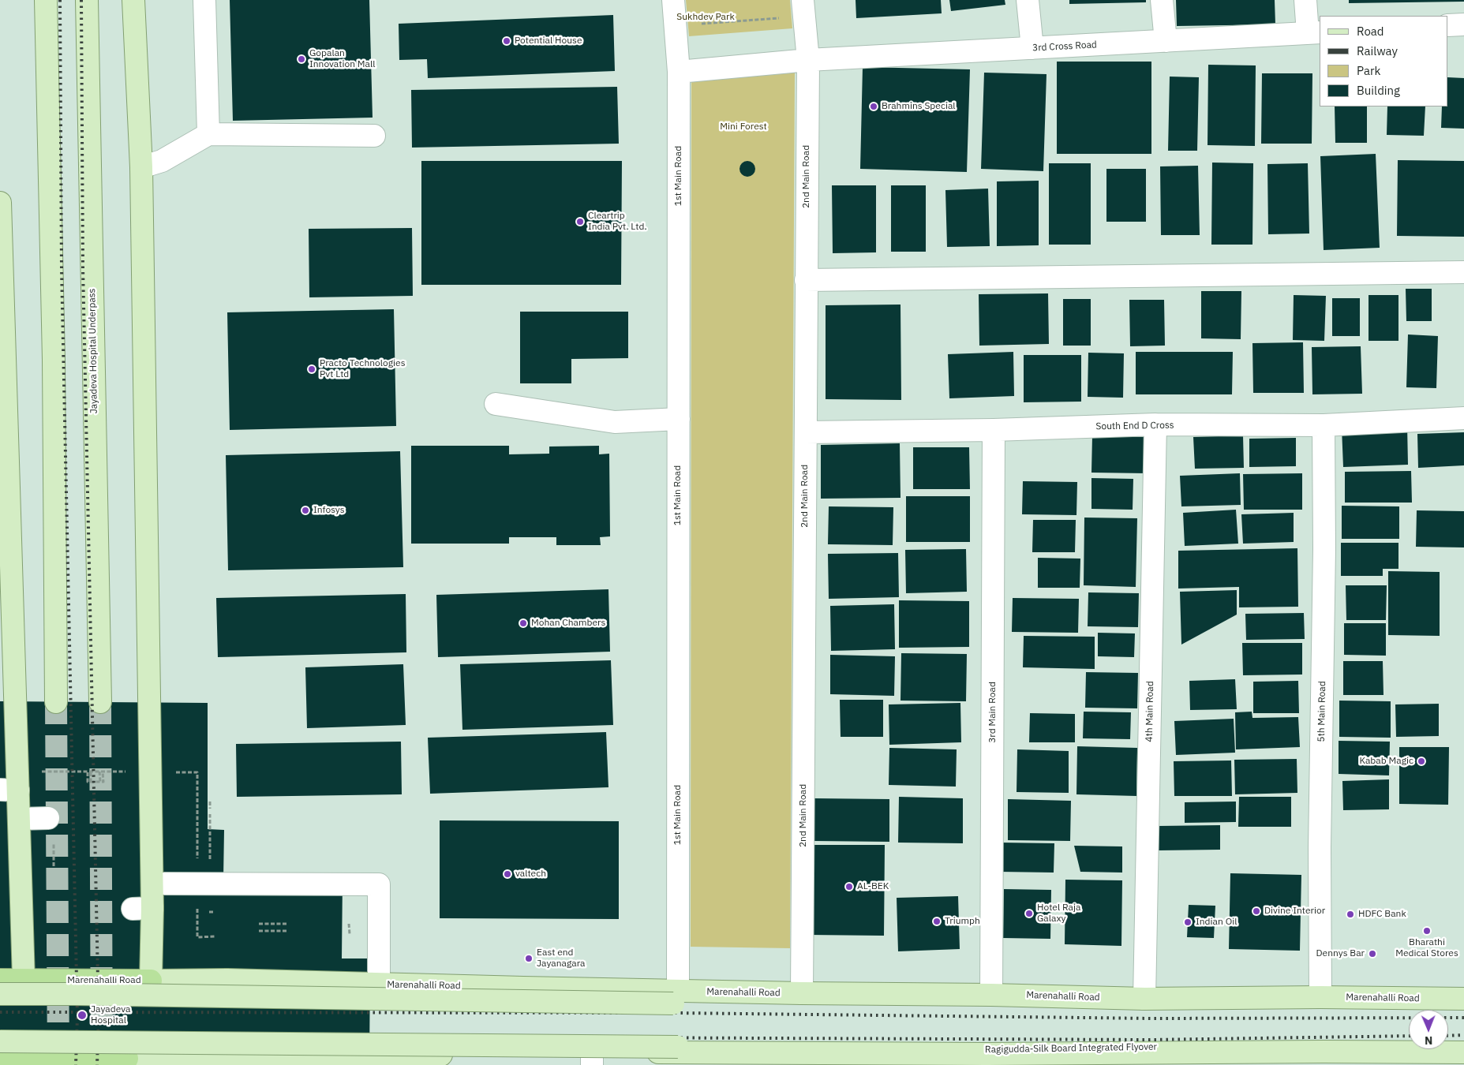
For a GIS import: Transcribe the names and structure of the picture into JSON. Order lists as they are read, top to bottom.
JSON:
{
  "streets": {
    "highway": ["Marenahalli Road"],
    "main road": ["Jayadeva Hospital Underpass", "Ragigudda-Silk Board Integrated Flyover"],
    "street": [
      "3rd Cross Road",
      "1st Main Road",
      "2nd Main Road",
      "South End D Cross",
      "4th Main Road",
      "5th Main Road",
      "3rd Main Road"
    ]
  },
  "crossings": [
    ["3rd Cross Road", "1st Main Road"],
    ["3rd Cross Road", "2nd Main Road"],
    ["1st Main Road", "Marenahalli Road"],
    ["2nd Main Road", "South End D Cross"],
    ["2nd Main Road", "Marenahalli Road"],
    ["South End D Cross", "4th Main Road"],
    ["South End D Cross", "5th Main Road"],
    ["South End D Cross", "3rd Main Road"],
    ["4th Main Road", "Marenahalli Road"],
    ["5th Main Road", "Marenahalli Road"],
    ["3rd Main Road", "Marenahalli Road"]
  ],
  "parks": ["Sukhdev Park", "Mini Forest"],
  "places": [
    "Potential House",
    "Gopalan Innovation Mall",
    "Brahmins Special",
    "Cleartrip India Pvt. Ltd.",
    "Practo Technologies Pvt Ltd",
    "Infosys",
    "Mohan Chambers",
    "Kabab Magic",
    "valtech",
    "AL-BEK",
    "Divine Interior",
    "Hotel Raja Galaxy",
    "HDFC Bank",
    "Triumph",
    "Indian Oil",
    "Bharathi Medical Stores",
    "Dennys Bar",
    "East end Jayanagara",
    "Jayadeva Hospital"
  ],
  "legend": [
    "Road",
    "Railway",
    "Park",
    "Building"
  ],
  "north": "bottom"
}
